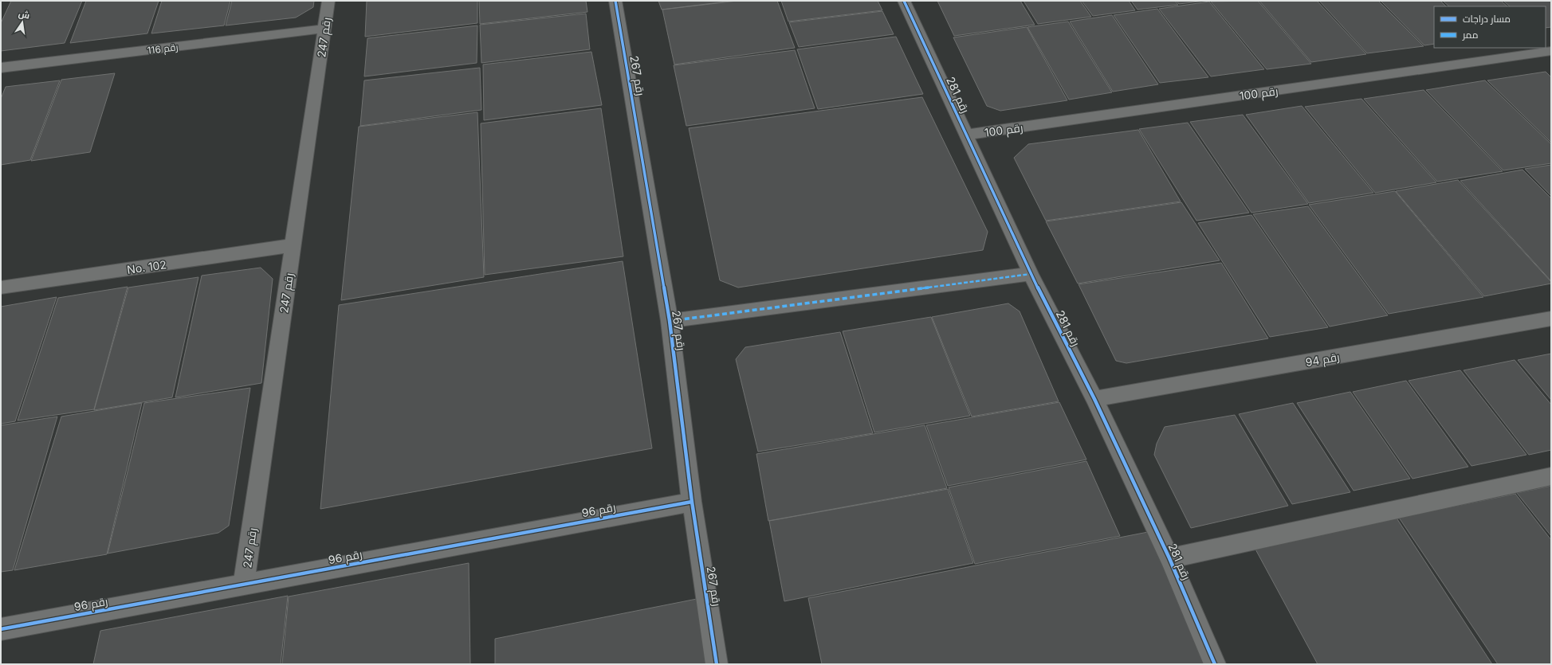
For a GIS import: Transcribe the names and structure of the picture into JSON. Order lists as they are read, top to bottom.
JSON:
{
  "streets": {
    "street": [
      "رقم 247",
      "رقم 116",
      "رقم 267",
      "رقم 100",
      "رقم 281",
      "No. 102",
      "رقم 94",
      "رقم 96"
    ]
  },
  "crossings": [
    ["رقم 247", "رقم 116"],
    ["رقم 247", "No. 102"],
    ["رقم 247", "رقم 96"],
    ["رقم 267", "رقم 96"],
    ["رقم 100", "رقم 281"],
    ["رقم 281", "رقم 94"]
  ],
  "legend": ["مسار دراجات", "ممر"],
  "north": "top"
}
